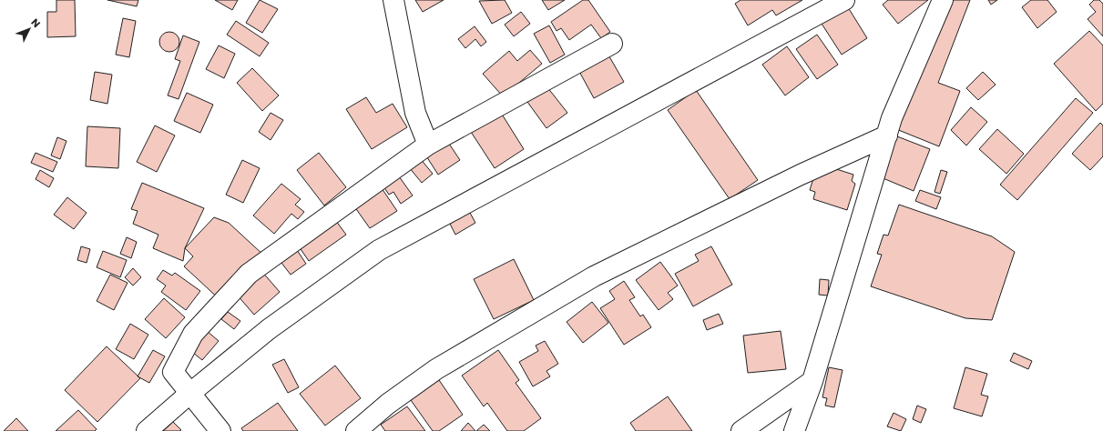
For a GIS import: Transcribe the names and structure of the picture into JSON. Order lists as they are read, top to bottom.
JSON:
{
  "north": "top right"
}
